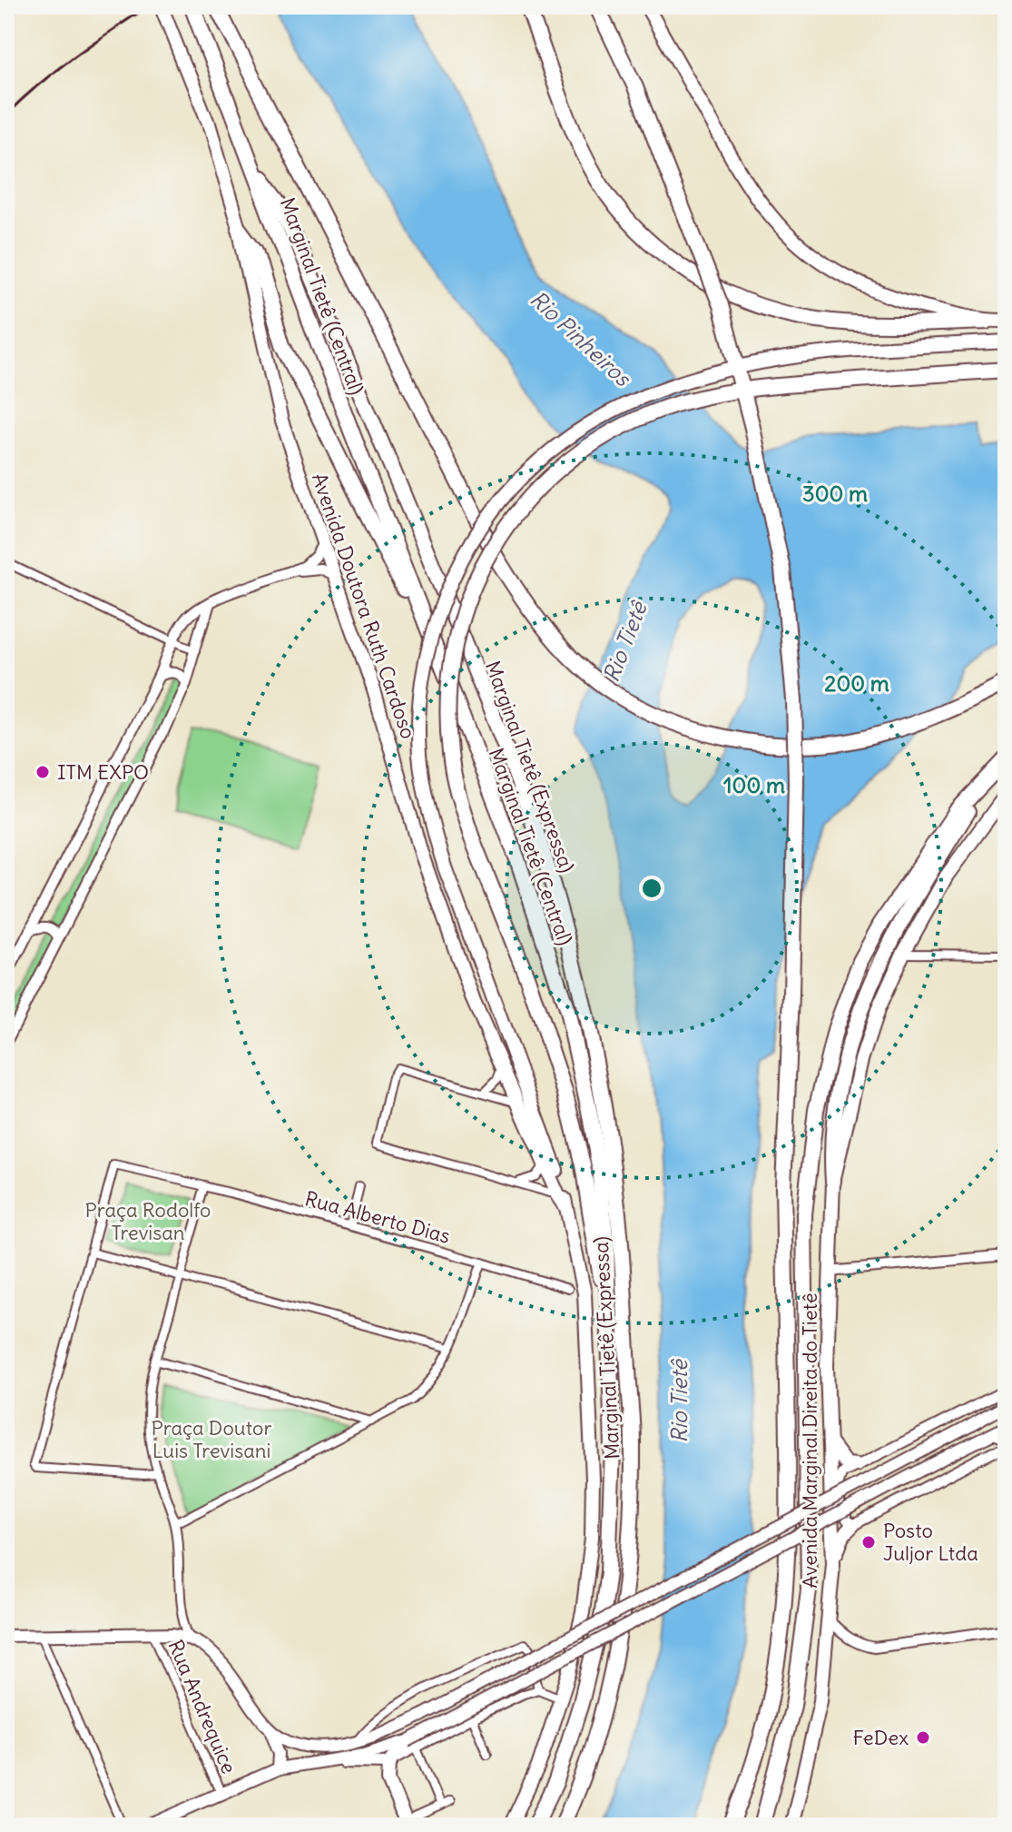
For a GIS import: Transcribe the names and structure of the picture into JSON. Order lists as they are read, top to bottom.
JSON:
{
  "streets": {
    "highway": [
      "Marginal Tietê (Central)",
      "Avenida Doutora Ruth Cardoso",
      "Marginal Tietê (Expressa)",
      "Avenida Marginal Direita do Tietê"
    ],
    "street": ["Rua Alberto Dias", "Rua Andrequice"]
  },
  "crossings": [
    ["Marginal Tietê (Central)", "Marginal Tietê (Expressa)"]
  ],
  "water": ["Rio Pinheiros", "Rio Tietê"],
  "parks": ["Praça Rodolfo Trevisan", "Praça Doutor Luis Trevisani"],
  "places": ["ITM EXPO", "Posto Juljor Ltda", "FeDex"],
  "rings": ["300 m", "200 m", "100 m"]
}
